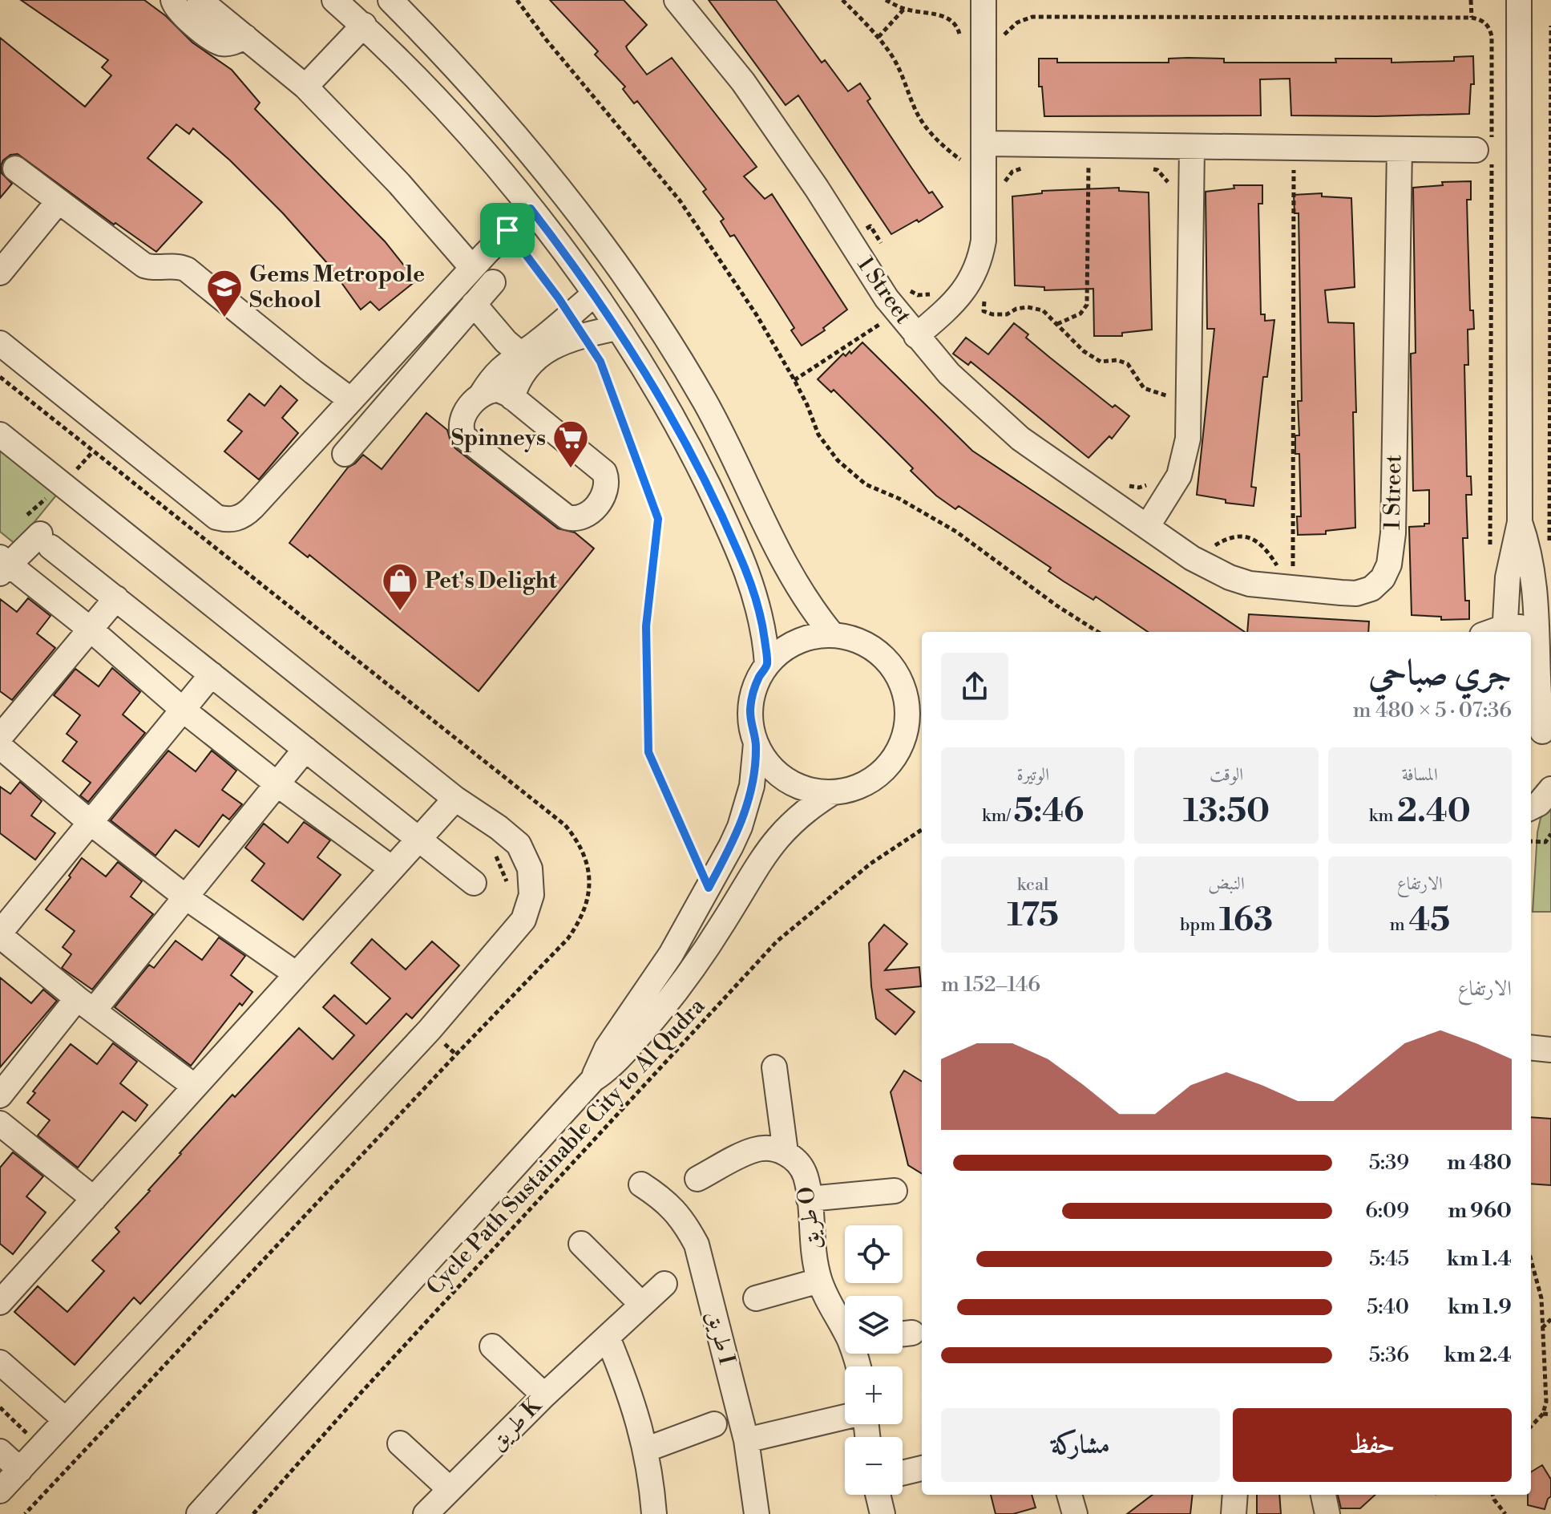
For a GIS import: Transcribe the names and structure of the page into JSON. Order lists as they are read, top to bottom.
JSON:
{
  "streets": {
    "street": [
      "1 Street",
      "طريق O",
      "طريق I",
      "طريق K"
    ],
    "path": ["Cycle Path Sustainable City to Al Qudra"]
  },
  "places": {
    "school or university": ["Gems Metropole School"],
    "supermarket": ["Spinneys"],
    "shop": ["Pet's Delight"]
  },
  "page": {
    "heading": ["جري صباحي", "07:36 · 5 × 480 m"],
    "stats": [
      ["المسافة", "2.40 km"],
      ["الوقت", "13:50"],
      ["الوتيرة", "5:46 /km"],
      ["الارتفاع", "45 m"],
      ["النبض", "163 bpm"],
      ["kcal", "175"]
    ],
    "chart": ["الارتفاع", "146–152 m"],
    "list": [
      {
        "name": "480 m",
        "note": "5:39"
      },
      {
        "name": "960 m",
        "note": "6:09"
      },
      {
        "name": "1.4 km",
        "note": "5:45"
      },
      {
        "name": "1.9 km",
        "note": "5:40"
      },
      {
        "name": "2.4 km",
        "note": "5:36"
      }
    ],
    "map_buttons": ["+", "−"],
    "buttons": ["حفظ", "مشاركة"]
  }
}
